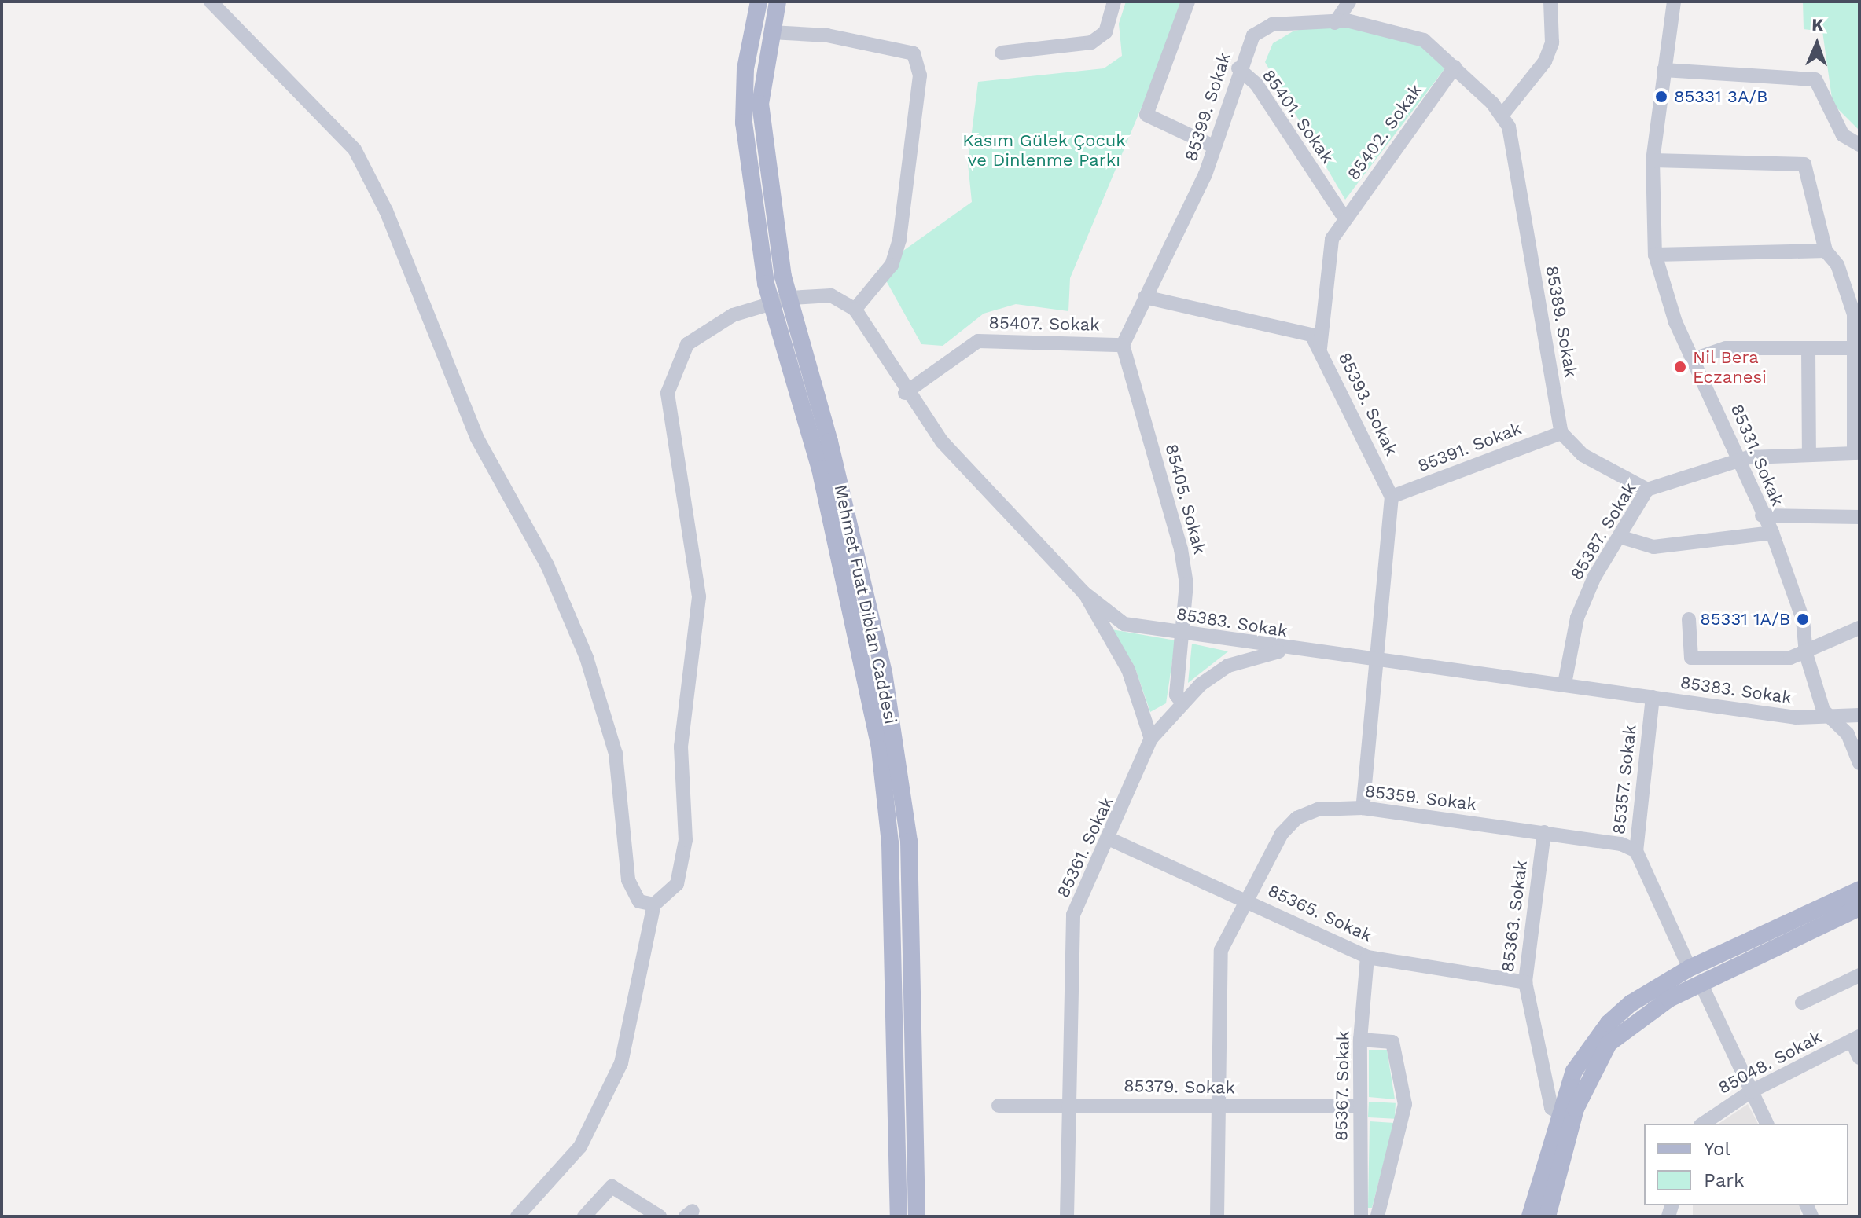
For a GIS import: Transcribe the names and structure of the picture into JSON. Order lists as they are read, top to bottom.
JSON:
{
  "streets": {
    "main road": ["Mehmet Fuat Diblan Caddesi"],
    "street": [
      "85399. Sokak",
      "85401. Sokak",
      "85402. Sokak",
      "85389. Sokak",
      "85407. Sokak",
      "85393. Sokak",
      "85391. Sokak",
      "85331. Sokak",
      "85405. Sokak",
      "85387. Sokak",
      "85383. Sokak",
      "85357. Sokak",
      "85359. Sokak",
      "85361. Sokak",
      "85365. Sokak",
      "85363. Sokak",
      "85048. Sokak",
      "85367. Sokak",
      "85379. Sokak"
    ]
  },
  "crossings": [
    ["85399. Sokak", "85401. Sokak"],
    ["85399. Sokak", "85402. Sokak"],
    ["85399. Sokak", "85389. Sokak"],
    ["85399. Sokak", "85407. Sokak"],
    ["85399. Sokak", "85393. Sokak"],
    ["85399. Sokak", "85405. Sokak"],
    ["85401. Sokak", "85402. Sokak"],
    ["85402. Sokak", "85393. Sokak"],
    ["85389. Sokak", "85391. Sokak"],
    ["85407. Sokak", "85405. Sokak"],
    ["85407. Sokak", "85383. Sokak"],
    ["85393. Sokak", "85391. Sokak"],
    ["85331. Sokak", "85387. Sokak"],
    ["85331. Sokak", "85383. Sokak"],
    ["85405. Sokak", "85383. Sokak"],
    ["85405. Sokak", "85361. Sokak"],
    ["85387. Sokak", "85383. Sokak"],
    ["85383. Sokak", "85357. Sokak"],
    ["85383. Sokak", "85361. Sokak"],
    ["85357. Sokak", "85359. Sokak"],
    ["85359. Sokak", "85365. Sokak"],
    ["85359. Sokak", "85363. Sokak"],
    ["85359. Sokak", "85379. Sokak"],
    ["85361. Sokak", "85365. Sokak"],
    ["85361. Sokak", "85379. Sokak"],
    ["85365. Sokak", "85363. Sokak"],
    ["85365. Sokak", "85367. Sokak"],
    ["85367. Sokak", "85379. Sokak"]
  ],
  "parks": ["Kasım Gülek Çocuk ve Dinlenme Parkı"],
  "places": ["85331 3A/B", "Nil Bera Eczanesi", "85331 1A/B"],
  "legend": ["Yol", "Park"],
  "north": "top"
}
